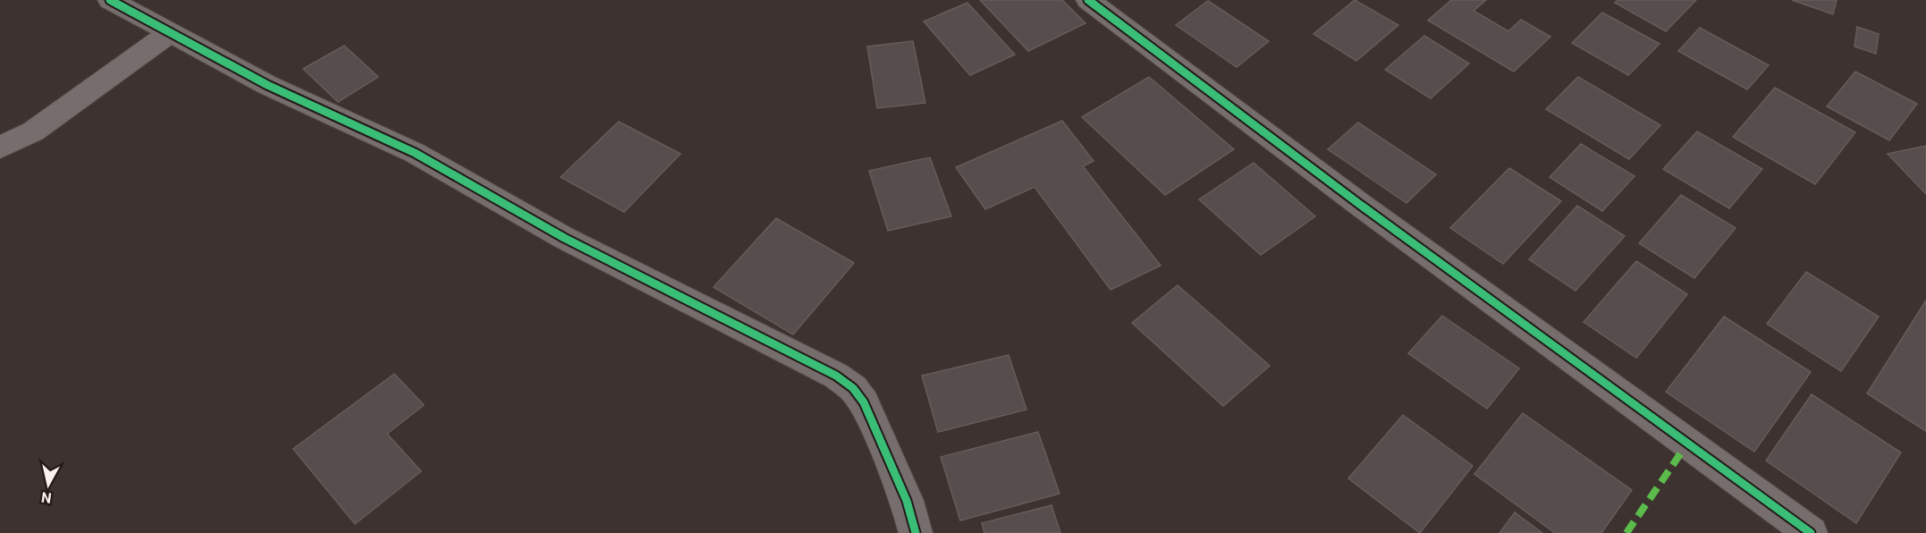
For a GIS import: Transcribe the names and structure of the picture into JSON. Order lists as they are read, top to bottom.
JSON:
{
  "north": "bottom"
}
